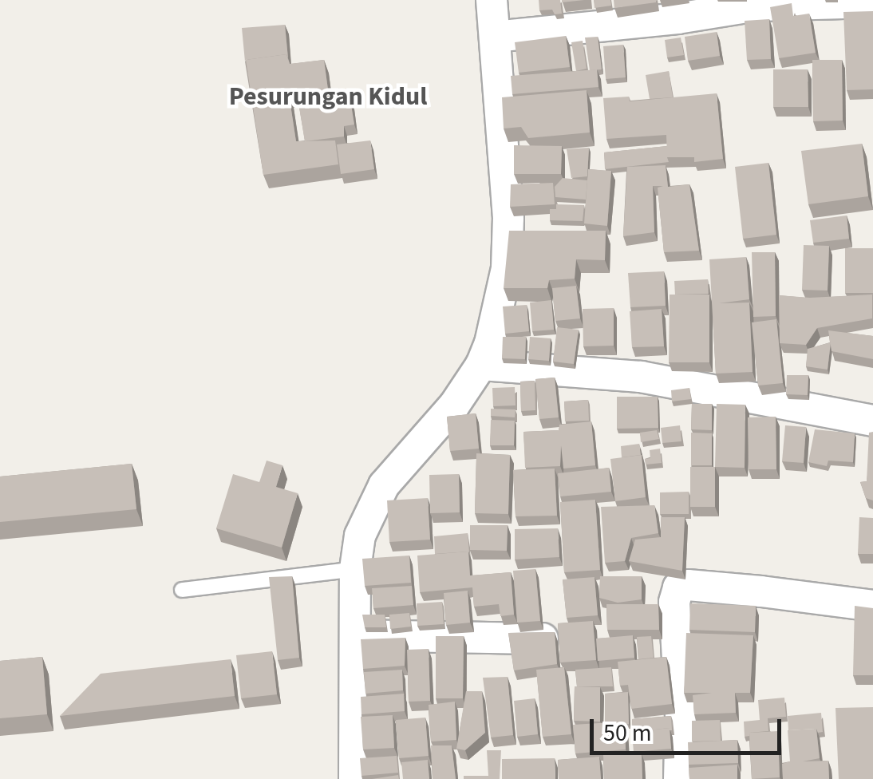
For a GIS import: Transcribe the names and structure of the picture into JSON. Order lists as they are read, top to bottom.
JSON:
{
  "districts": ["Pesurungan Kidul"],
  "scale_bar": "50 m"
}
